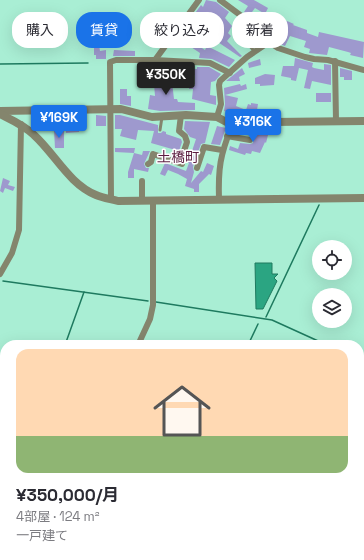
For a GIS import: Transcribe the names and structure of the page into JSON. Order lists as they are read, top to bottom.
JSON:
{
  "districts": ["土橋町"],
  "page": {
    "chip": [
      "購入",
      "賃貸",
      "絞り込み",
      "新着"
    ],
    "price": ["¥350K", "¥169K", "¥316K"],
    "list": [
      {
        "name": "¥350,000/月",
        "note": "4部屋 · 124 m² · 一戸建て"
      }
    ]
  }
}
